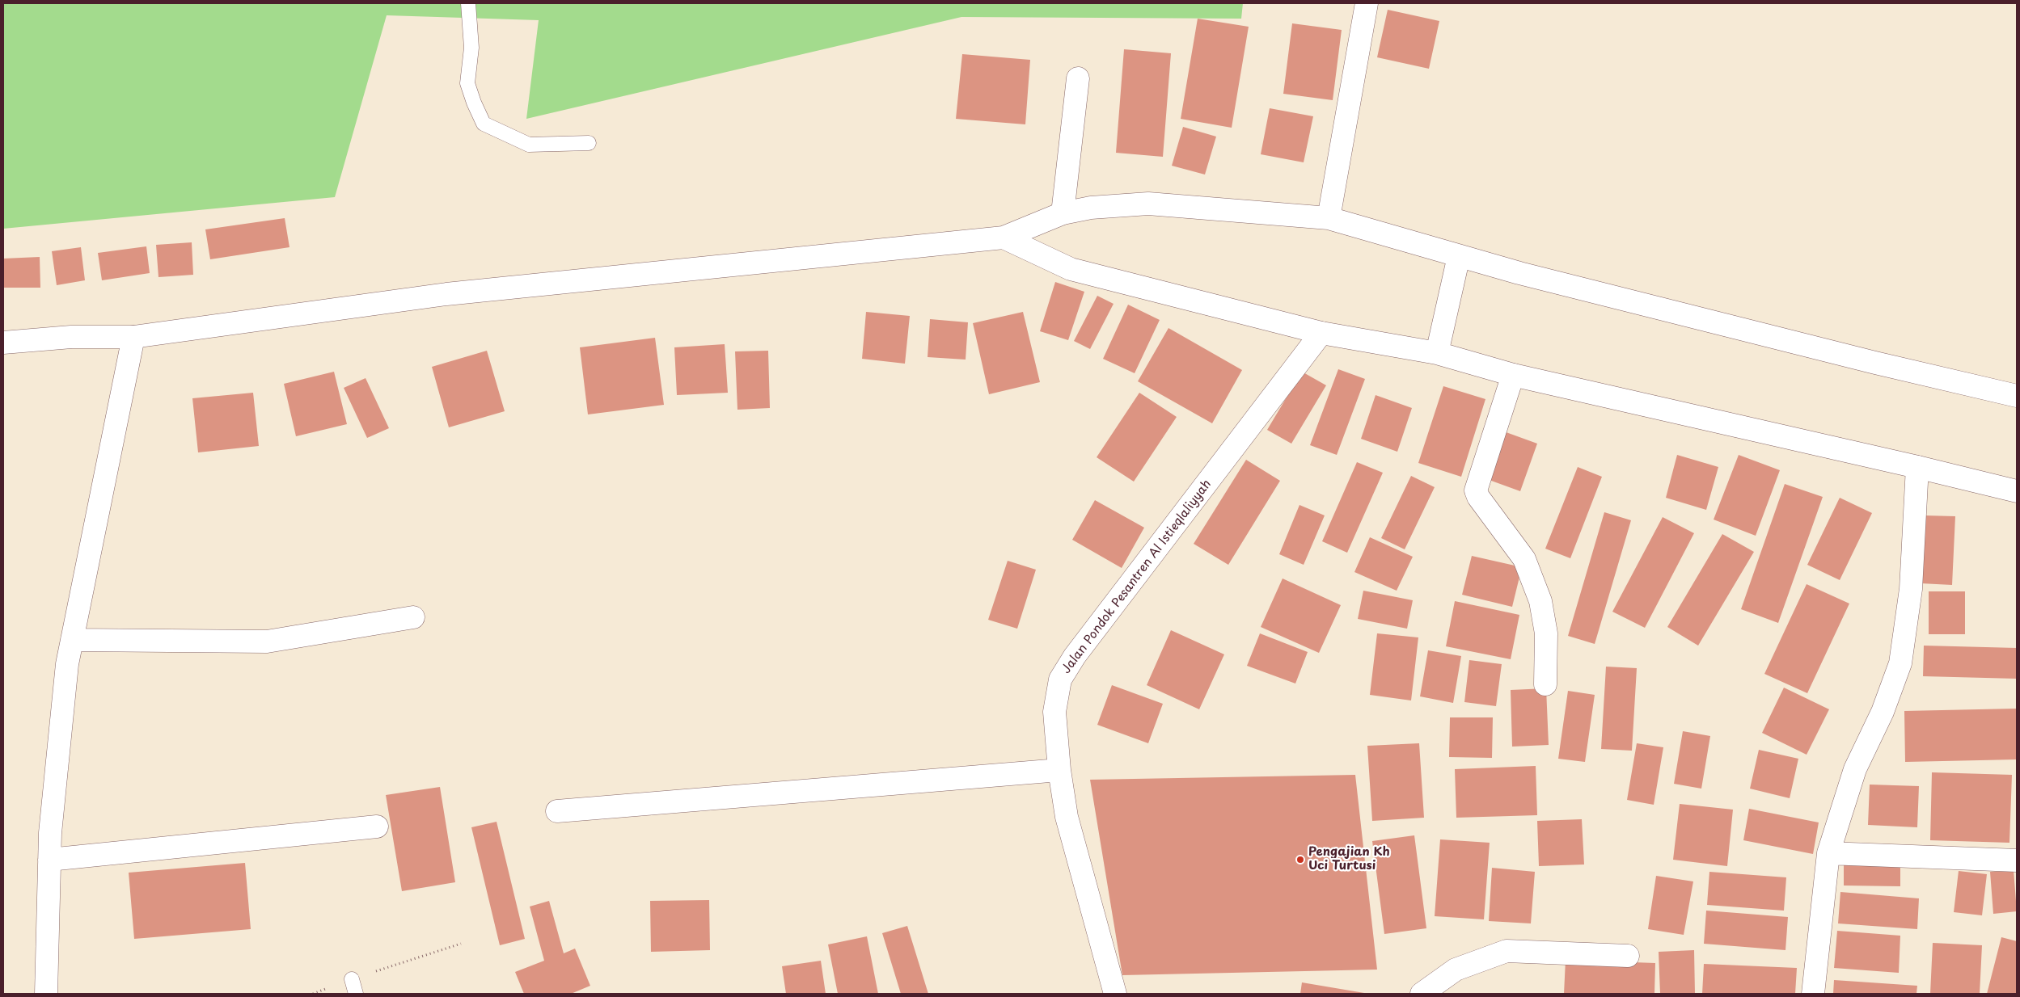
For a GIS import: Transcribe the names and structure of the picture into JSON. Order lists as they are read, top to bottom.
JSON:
{
  "streets": {
    "street": ["Jalan Pondok Pesantren Al Istieqlaliyyah"]
  },
  "places": ["Pengajian Kh Uci Turtusi"]
}
